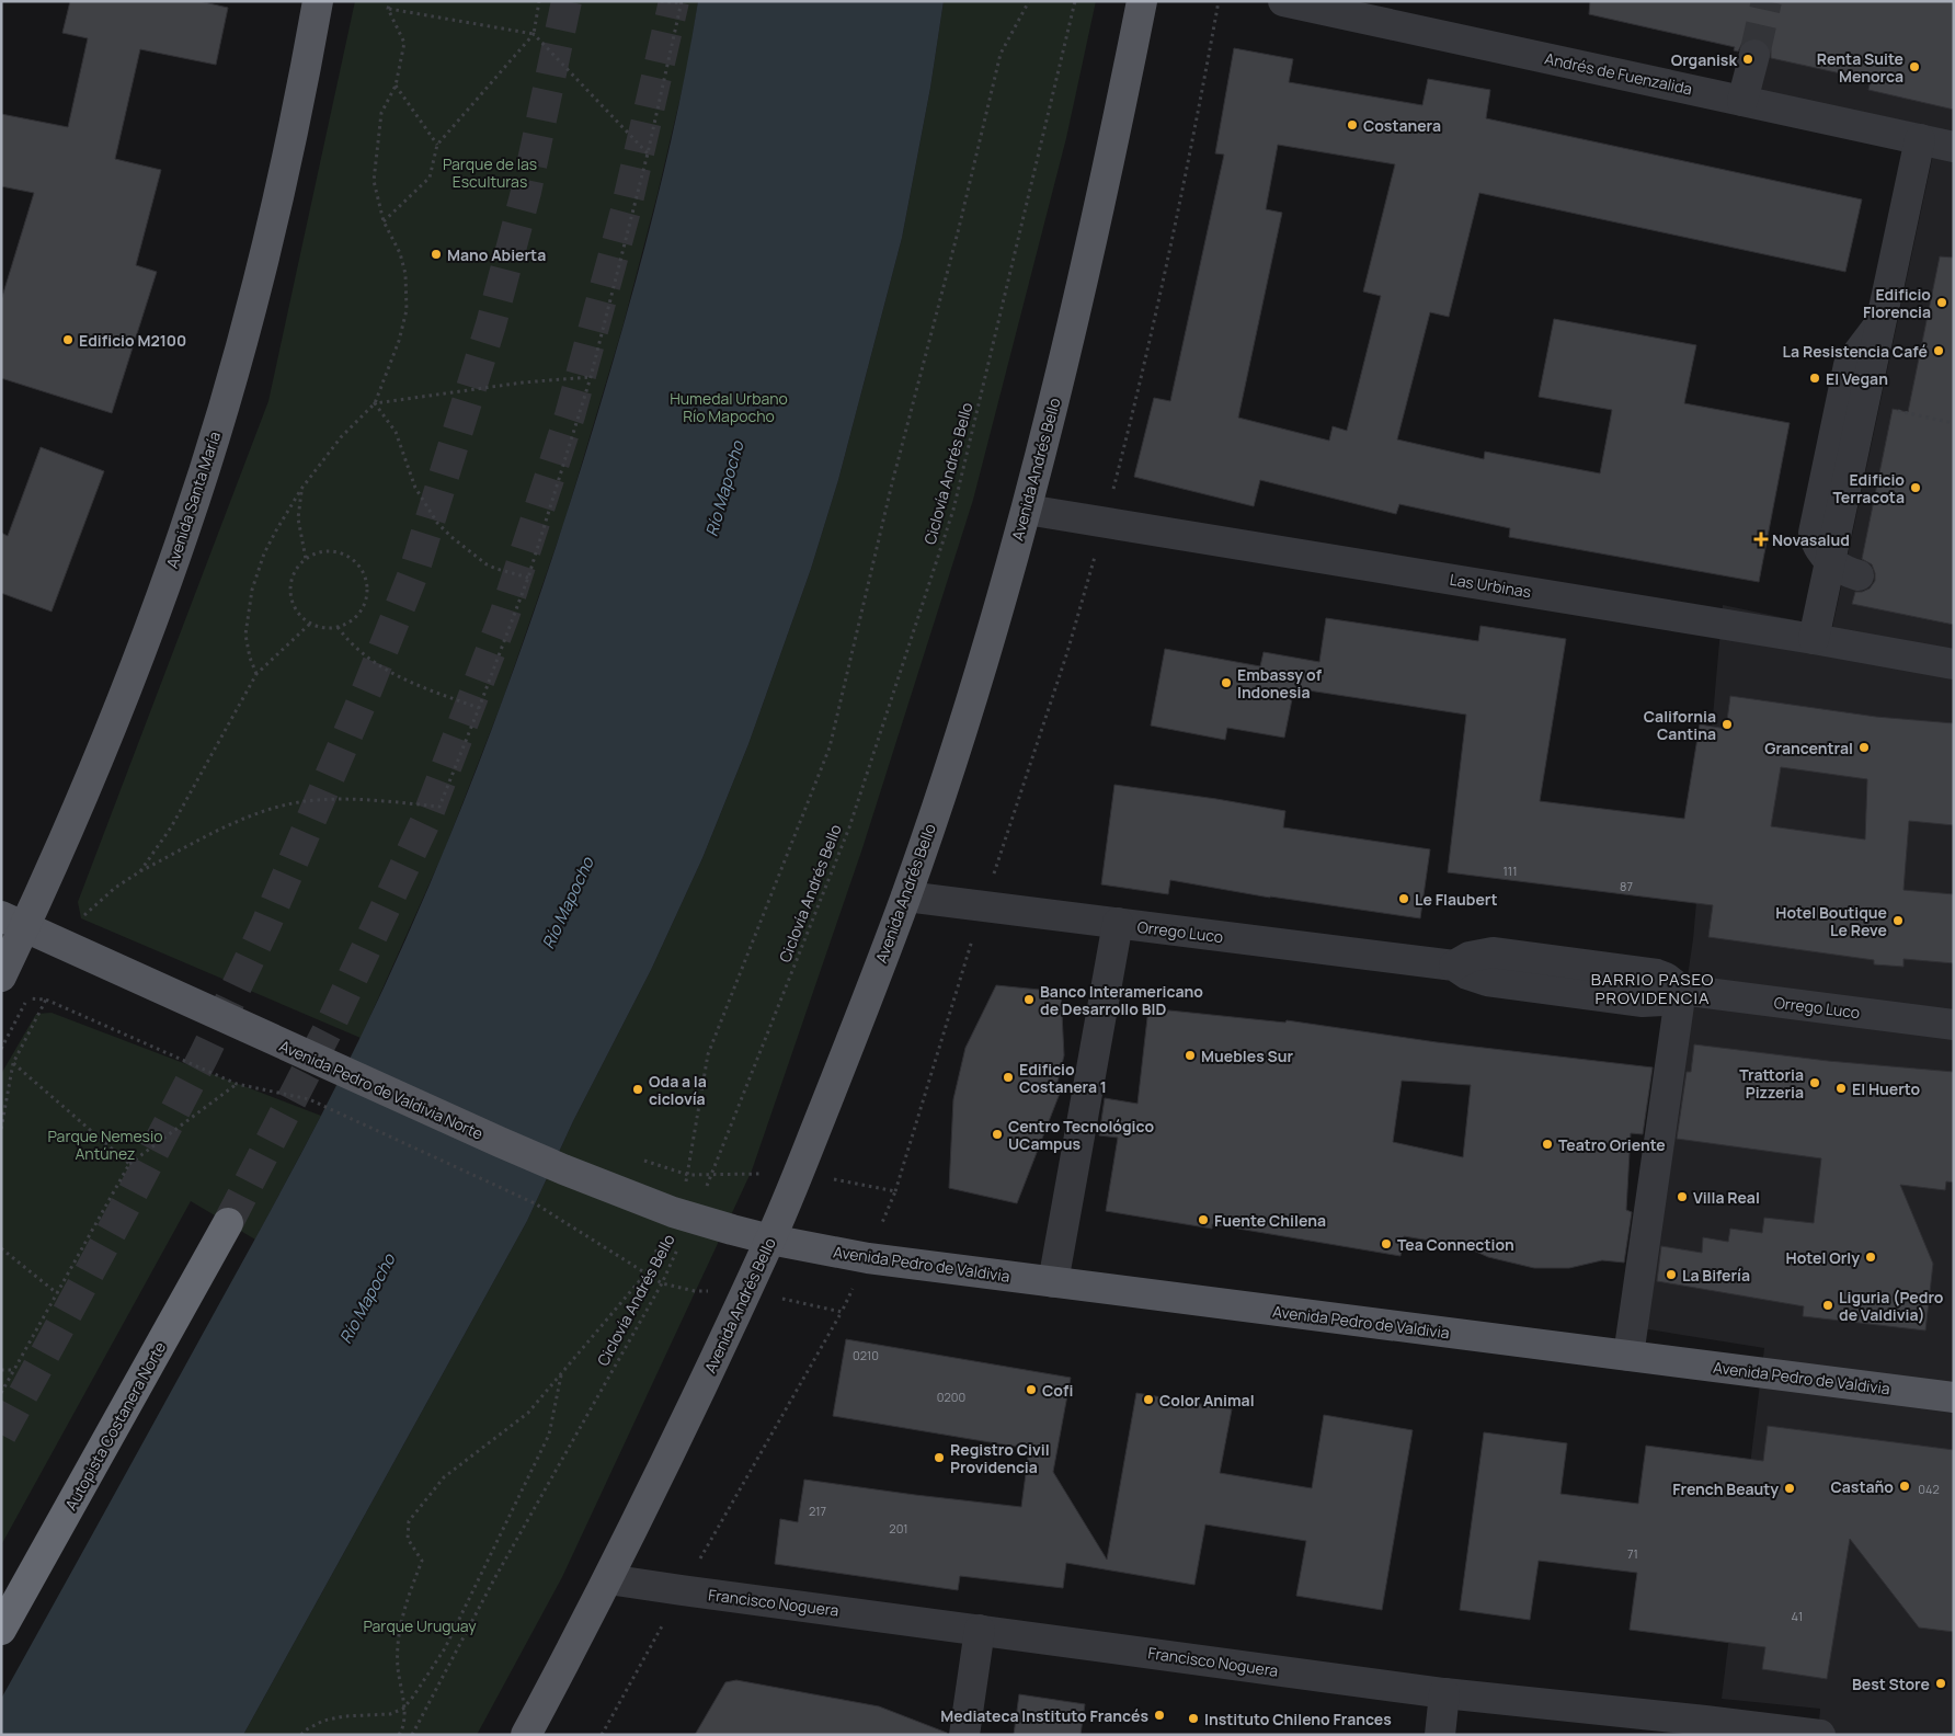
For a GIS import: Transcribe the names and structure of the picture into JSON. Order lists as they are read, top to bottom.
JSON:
{
  "streets": {
    "highway": ["Autopista Costanera Norte"],
    "main road": [
      "Avenida Andrés Bello",
      "Avenida Santa María",
      "Avenida Pedro de Valdivia Norte",
      "Avenida Pedro de Valdivia"
    ],
    "street": [
      "Andrés de Fuenzalida",
      "Las Urbinas",
      "Orrego Luco",
      "Francisco Noguera"
    ],
    "path": ["Ciclovía Andrés Bello"]
  },
  "crossings": [
    ["Avenida Andrés Bello", "Las Urbinas"],
    ["Avenida Andrés Bello", "Orrego Luco"],
    ["Avenida Andrés Bello", "Avenida Pedro de Valdivia Norte"],
    ["Avenida Andrés Bello", "Avenida Pedro de Valdivia"],
    ["Avenida Andrés Bello", "Francisco Noguera"],
    ["Ciclovía Andrés Bello", "Avenida Pedro de Valdivia Norte"],
    ["Avenida Santa María", "Avenida Pedro de Valdivia Norte"],
    ["Avenida Pedro de Valdivia Norte", "Avenida Pedro de Valdivia"]
  ],
  "districts": ["BARRIO PASEO PROVIDENCIA"],
  "water": ["Río Mapocho"],
  "parks": [
    "Parque de las Esculturas",
    "Humedal Urbano Río Mapocho",
    "Parque Nemesio Antúnez",
    "Parque Uruguay"
  ],
  "places": {
    "other": [
      "Organisk",
      "Renta Suite Menorca",
      "Costanera",
      "Mano Abierta",
      "Edificio Florencia",
      "Edificio M2100",
      "La Resistencia Café",
      "El Vegan",
      "Edificio Terracota",
      "Embassy of Indonesia",
      "California Cantina",
      "Grancentral",
      "Le Flaubert",
      "Hotel Boutique Le Reve",
      "Banco Interamericano de Desarrollo BID",
      "Muebles Sur",
      "Edificio Costanera 1",
      "Trattoria Pizzeria",
      "El Huerto",
      "Oda a la ciclovía",
      "Centro Tecnológico UCampus",
      "Teatro Oriente",
      "Villa Real",
      "Fuente Chilena",
      "Tea Connection",
      "Hotel Orly",
      "La Bifería",
      "Liguria (Pedro de Valdivia)",
      "Cofi",
      "Color Animal",
      "Registro Civil Providencia",
      "Castaño",
      "French Beauty",
      "Best Store",
      "Mediateca Instituto Francés",
      "Instituto Chileno Frances"
    ],
    "health": ["Novasalud"]
  },
  "house_numbers": [
    "111",
    "87",
    "0210",
    "0200",
    "042",
    "217",
    "201",
    "71",
    "41"
  ]
}
